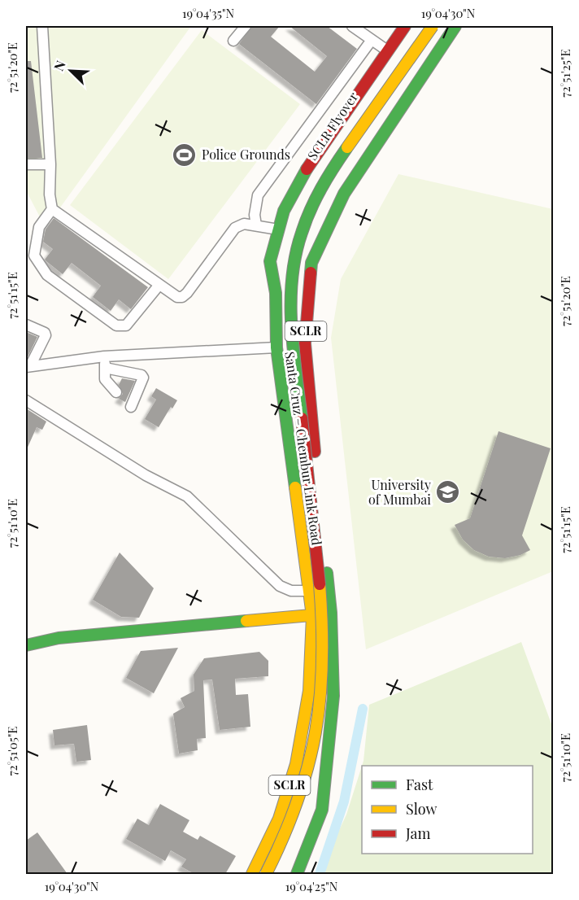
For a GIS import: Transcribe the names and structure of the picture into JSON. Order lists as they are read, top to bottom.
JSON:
{
  "streets": {
    "main road": ["SCLR Flyover", "SCLR", "Santa Cruz – Chembur Link Road"]
  },
  "places": {
    "sports": ["Police Grounds"],
    "school or university": ["University of Mumbai"]
  },
  "legend": ["Fast", "Slow", "Jam"],
  "north": "top left",
  "coordinates": [
    "19°04'35\"N",
    "19°04'30\"N",
    "72°51'20\"E",
    "72°51'25\"E",
    "72°51'15\"E",
    "72°51'10\"E",
    "72°51'05\"E",
    "19°04'25\"N"
  ]
}
